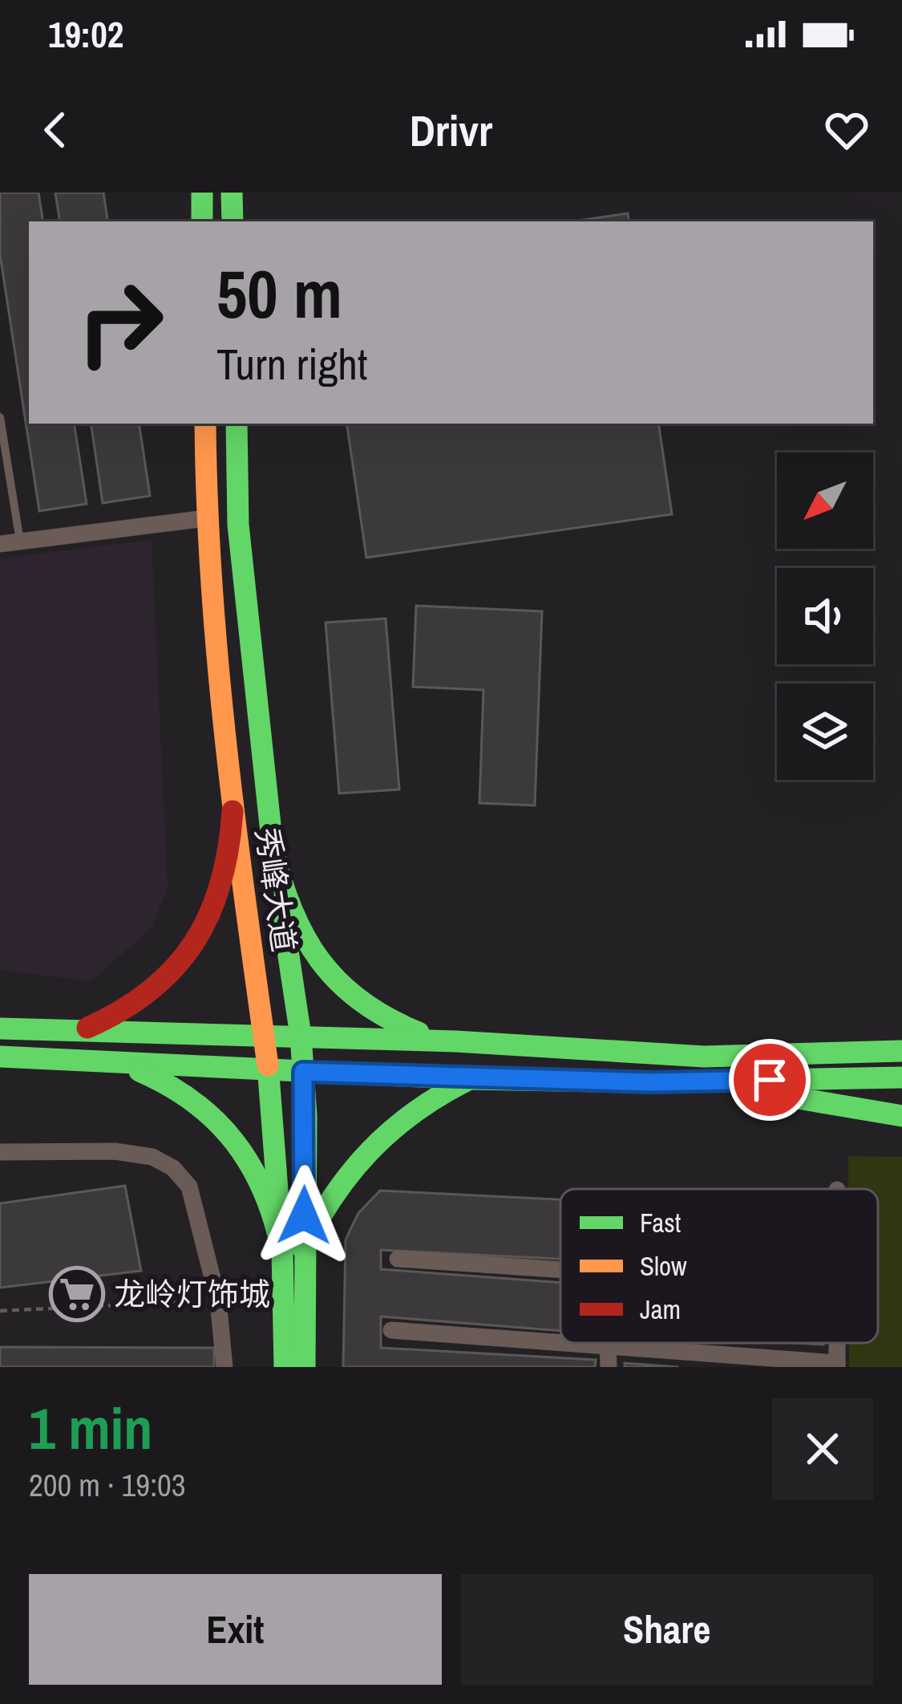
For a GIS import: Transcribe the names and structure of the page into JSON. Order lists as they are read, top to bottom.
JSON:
{
  "streets": {
    "main road": ["秀峰大道"]
  },
  "places": {
    "supermarket": ["龙岭灯饰城"]
  },
  "legend": ["Fast", "Slow", "Jam"],
  "north": "bottom left",
  "page": {
    "status": "19:02",
    "header": "Drivr",
    "turn": ["50 m", "Turn right"],
    "heading": ["1 min", "200 m · 19:03"],
    "buttons": ["Exit", "Share"]
  }
}
